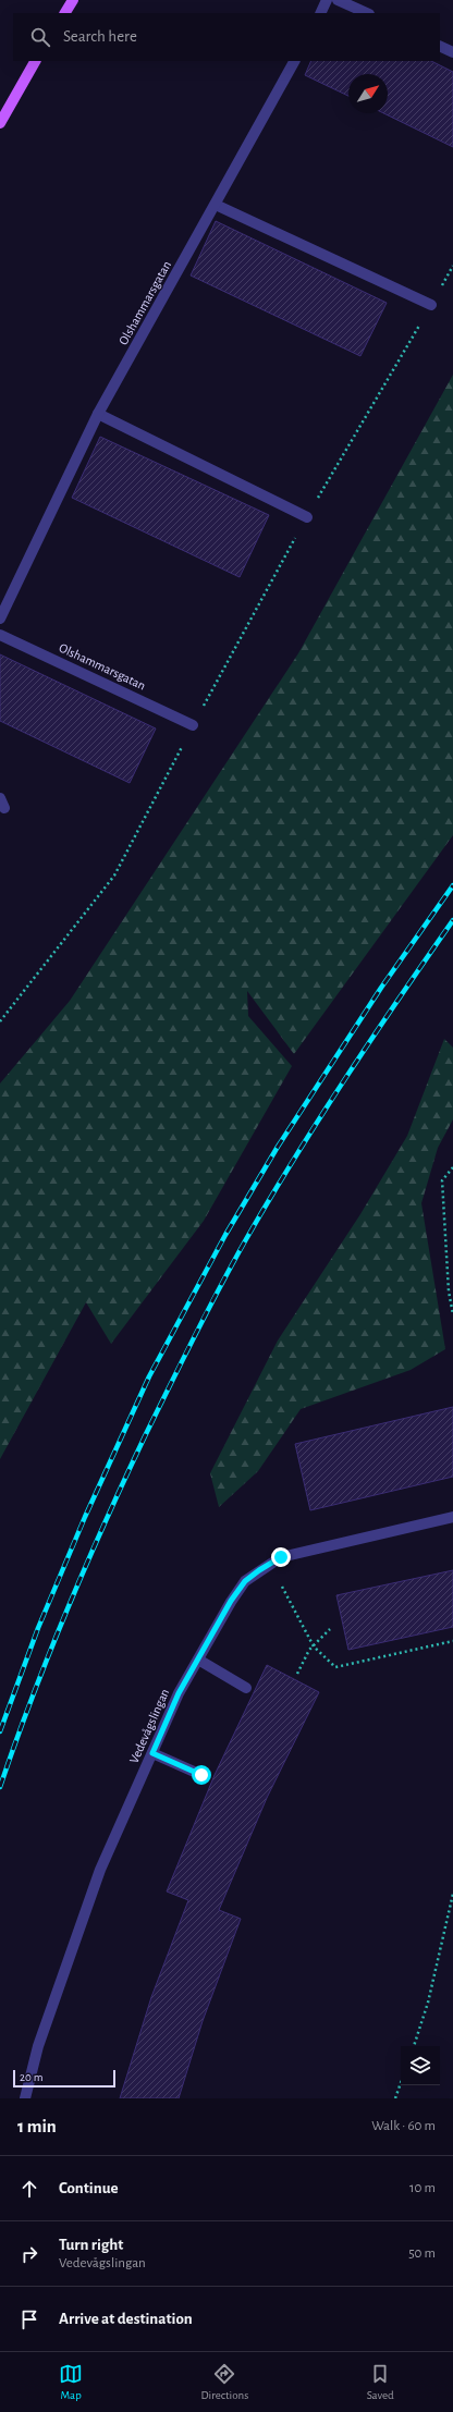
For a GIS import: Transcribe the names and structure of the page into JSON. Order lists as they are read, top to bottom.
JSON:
{
  "streets": {
    "street": ["Olshammarsgatan", "Vedevågslingan"]
  },
  "scale_bar": "20 m",
  "north": "top right",
  "page": {
    "search": "Search here",
    "scale": "20 m",
    "heading": ["1 min", "Walk · 60 m"],
    "list": [
      ["Continue", "10 m"],
      ["Turn right", "Vedevågslingan", "50 m"],
      "Arrive at destination"
    ],
    "nav": ["Map", "Directions", "Saved"]
  }
}
